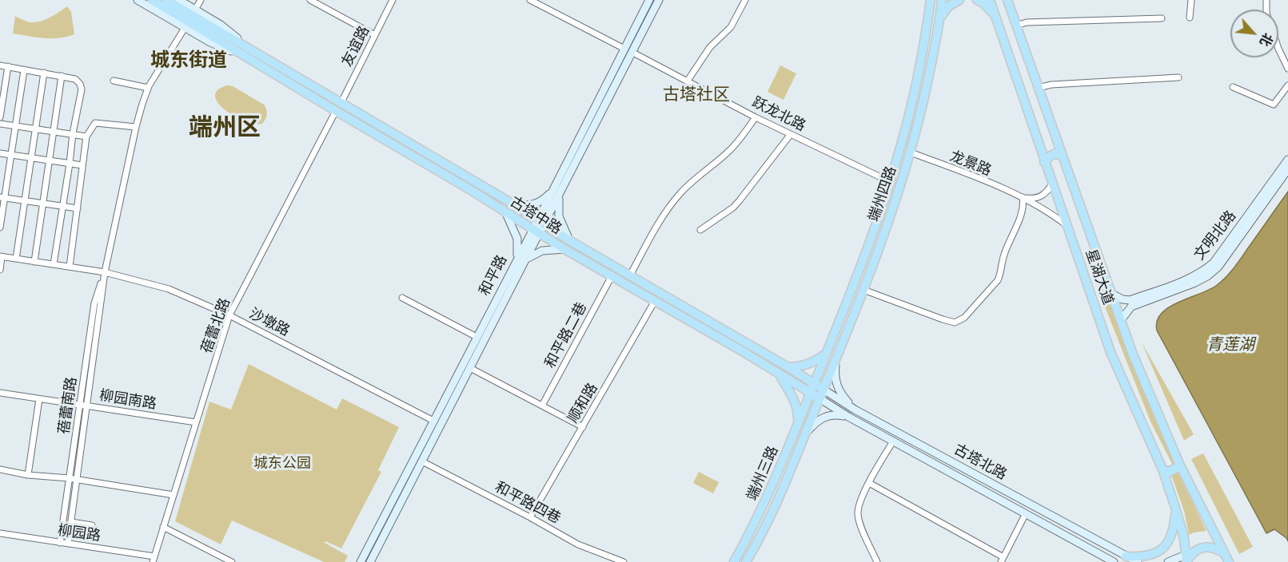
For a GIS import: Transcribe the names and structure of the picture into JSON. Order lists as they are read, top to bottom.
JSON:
{
  "streets": {
    "main road": [
      "端州四路",
      "古塔中路",
      "文明北路",
      "和平路",
      "星湖大道",
      "古塔北路",
      "端州三路"
    ],
    "street": [
      "友谊路",
      "跃龙北路",
      "龙景路",
      "沙墩路",
      "蓓蕾北路",
      "和平路二巷",
      "柳园南路",
      "顺和路",
      "蓓蕾南路",
      "和平路四巷",
      "柳园路"
    ]
  },
  "crossings": [
    ["友谊路", "古塔中路"],
    ["友谊路", "蓓蕾北路"],
    ["跃龙北路", "端州四路"],
    ["跃龙北路", "和平路"],
    ["龙景路", "端州四路"],
    ["龙景路", "星湖大道"],
    ["端州四路", "古塔中路"],
    ["端州四路", "古塔北路"],
    ["端州四路", "端州三路"],
    ["古塔中路", "和平路"],
    ["古塔中路", "蓓蕾北路"],
    ["古塔中路", "和平路二巷"],
    ["古塔中路", "顺和路"],
    ["古塔中路", "蓓蕾南路"],
    ["古塔中路", "古塔北路"],
    ["古塔中路", "端州三路"],
    ["文明北路", "星湖大道"],
    ["和平路", "沙墩路"],
    ["和平路", "和平路四巷"],
    ["沙墩路", "蓓蕾北路"],
    ["沙墩路", "蓓蕾南路"],
    ["蓓蕾北路", "柳园南路"],
    ["蓓蕾北路", "柳园路"],
    ["柳园南路", "蓓蕾南路"],
    ["顺和路", "和平路四巷"],
    ["蓓蕾南路", "柳园路"],
    ["古塔北路", "端州三路"]
  ],
  "districts": ["城东街道", "古塔社区", "端州区"],
  "water": ["青莲湖"],
  "parks": ["城东公园"],
  "north": "bottom right"
}
